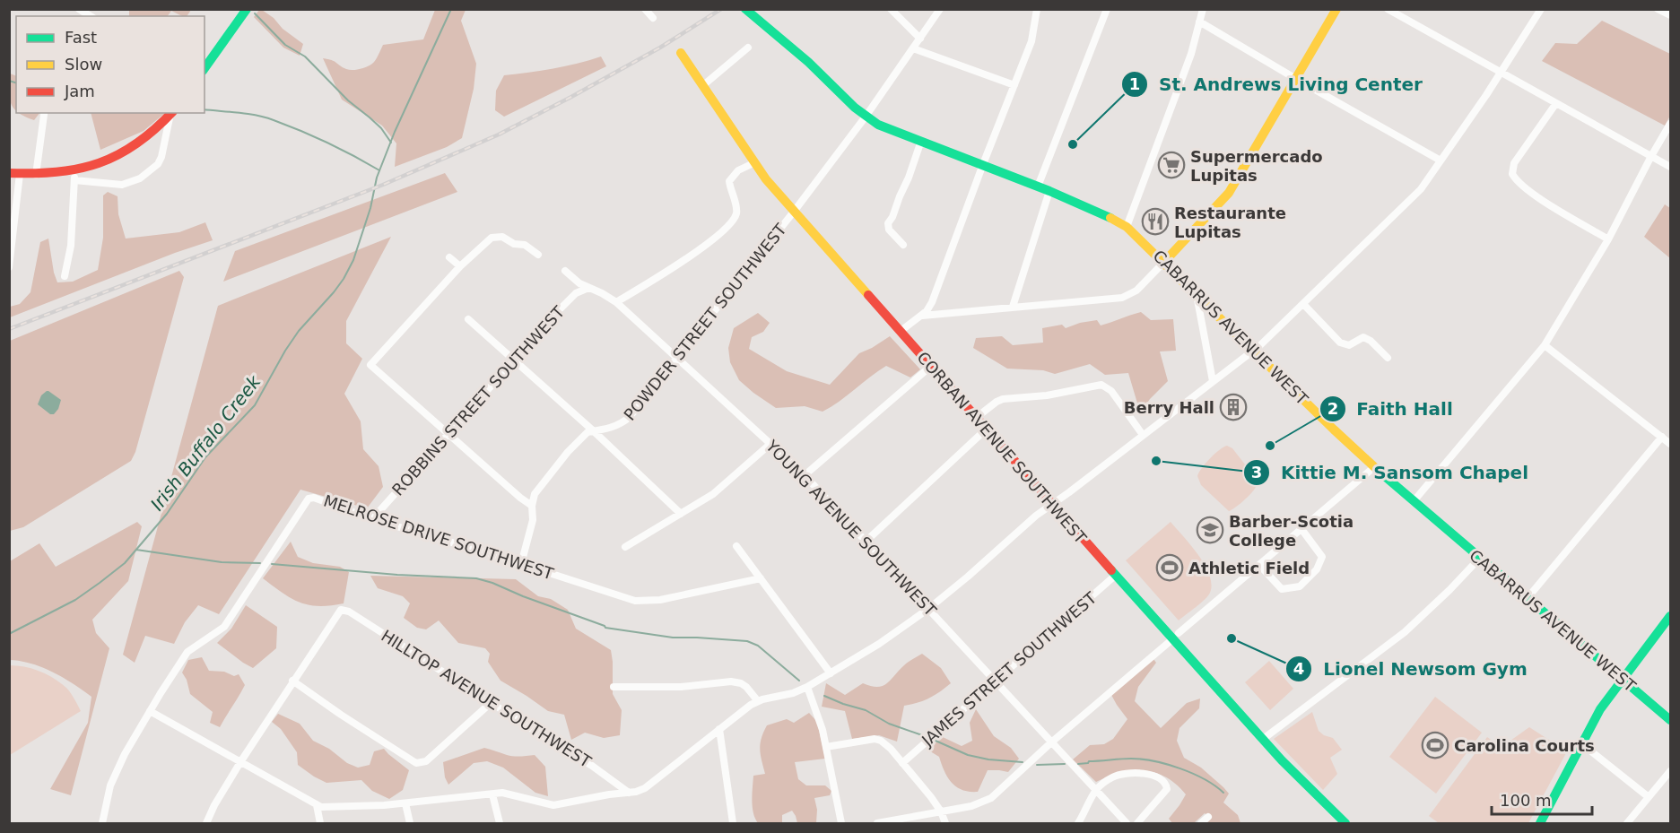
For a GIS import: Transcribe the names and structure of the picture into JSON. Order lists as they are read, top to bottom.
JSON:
{
  "streets": {
    "street": [
      "POWDER STREET SOUTHWEST",
      "CABARRUS AVENUE WEST",
      "ROBBINS STREET SOUTHWEST",
      "CORBAN AVENUE SOUTHWEST",
      "YOUNG AVENUE SOUTHWEST",
      "MELROSE DRIVE SOUTHWEST",
      "JAMES STREET SOUTHWEST",
      "HILLTOP AVENUE SOUTHWEST"
    ]
  },
  "crossings": [
    ["POWDER STREET SOUTHWEST", "CABARRUS AVENUE WEST"],
    ["POWDER STREET SOUTHWEST", "CORBAN AVENUE SOUTHWEST"],
    ["POWDER STREET SOUTHWEST", "YOUNG AVENUE SOUTHWEST"],
    ["ROBBINS STREET SOUTHWEST", "YOUNG AVENUE SOUTHWEST"],
    ["ROBBINS STREET SOUTHWEST", "MELROSE DRIVE SOUTHWEST"],
    ["CORBAN AVENUE SOUTHWEST", "JAMES STREET SOUTHWEST"],
    ["YOUNG AVENUE SOUTHWEST", "JAMES STREET SOUTHWEST"]
  ],
  "water": ["Irish Buffalo Creek"],
  "places": {
    "other": [
      "St. Andrews Living Center",
      "Faith Hall",
      "Kittie M. Sansom Chapel",
      "Lionel Newsom Gym"
    ],
    "supermarket": ["Supermercado Lupitas"],
    "restaurant": ["Restaurante Lupitas"],
    "building": ["Berry Hall"],
    "school or university": ["Barber-Scotia College"],
    "sports": ["Athletic Field", "Carolina Courts"]
  },
  "legend": ["Fast", "Slow", "Jam"],
  "scale_bar": "100 m"
}
